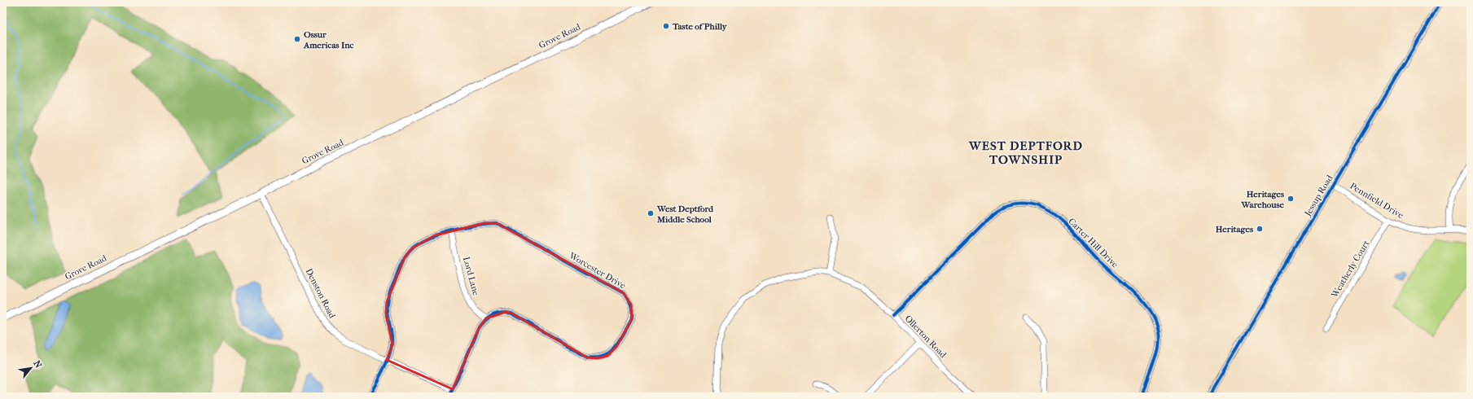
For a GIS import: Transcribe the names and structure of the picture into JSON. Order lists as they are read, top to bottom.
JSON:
{
  "streets": {
    "main road": ["Grove Road"],
    "street": [
      "Jessup Road",
      "Pennfield Drive",
      "Carter Hill Drive",
      "Weatherly Court",
      "Worcester Drive",
      "Lord Lane",
      "Denston Road",
      "Ollerton Road"
    ]
  },
  "crossings": [
    ["Grove Road", "Denston Road"],
    ["Jessup Road", "Pennfield Drive"],
    ["Pennfield Drive", "Weatherly Court"],
    ["Carter Hill Drive", "Ollerton Road"],
    ["Worcester Drive", "Lord Lane"],
    ["Worcester Drive", "Denston Road"]
  ],
  "districts": ["WEST DEPTFORD TOWNSHIP"],
  "places": [
    "Taste of Philly",
    "Ossur Americas Inc",
    "Heritages Warehouse",
    "West Deptford Middle School",
    "Heritages"
  ],
  "north": "top right"
}
